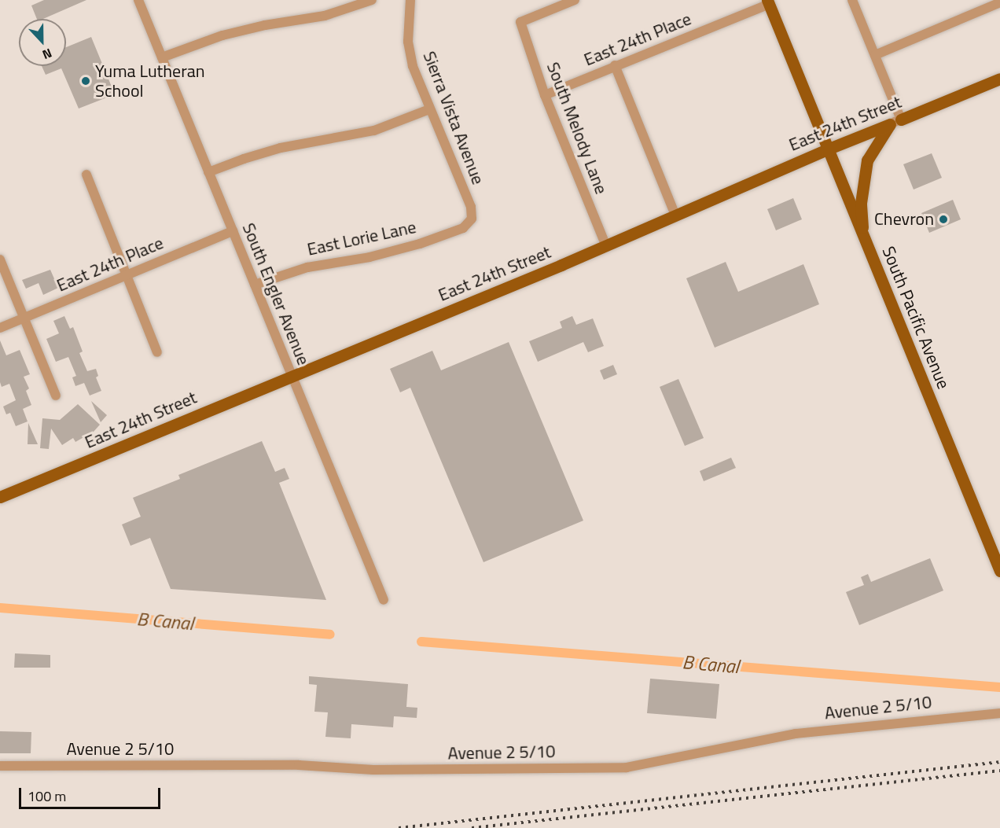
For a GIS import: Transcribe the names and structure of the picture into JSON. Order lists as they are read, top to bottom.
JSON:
{
  "streets": {
    "main road": ["East 24th Street", "South Pacific Avenue"],
    "street": [
      "East 24th Place",
      "Sierra Vista Avenue",
      "South Melody Lane",
      "East Lorie Lane",
      "South Engler Avenue",
      "Avenue 2 5/10"
    ]
  },
  "crossings": [
    ["East 24th Place", "South Melody Lane"],
    ["East 24th Place", "South Engler Avenue"],
    ["East 24th Place", "South Pacific Avenue"],
    ["Sierra Vista Avenue", "East Lorie Lane"],
    ["East 24th Street", "South Melody Lane"],
    ["East 24th Street", "South Engler Avenue"],
    ["East 24th Street", "South Pacific Avenue"],
    ["East Lorie Lane", "South Engler Avenue"]
  ],
  "water": ["B Canal"],
  "places": ["Yuma Lutheran School", "Chevron"],
  "scale_bar": "100 m",
  "north": "bottom"
}
